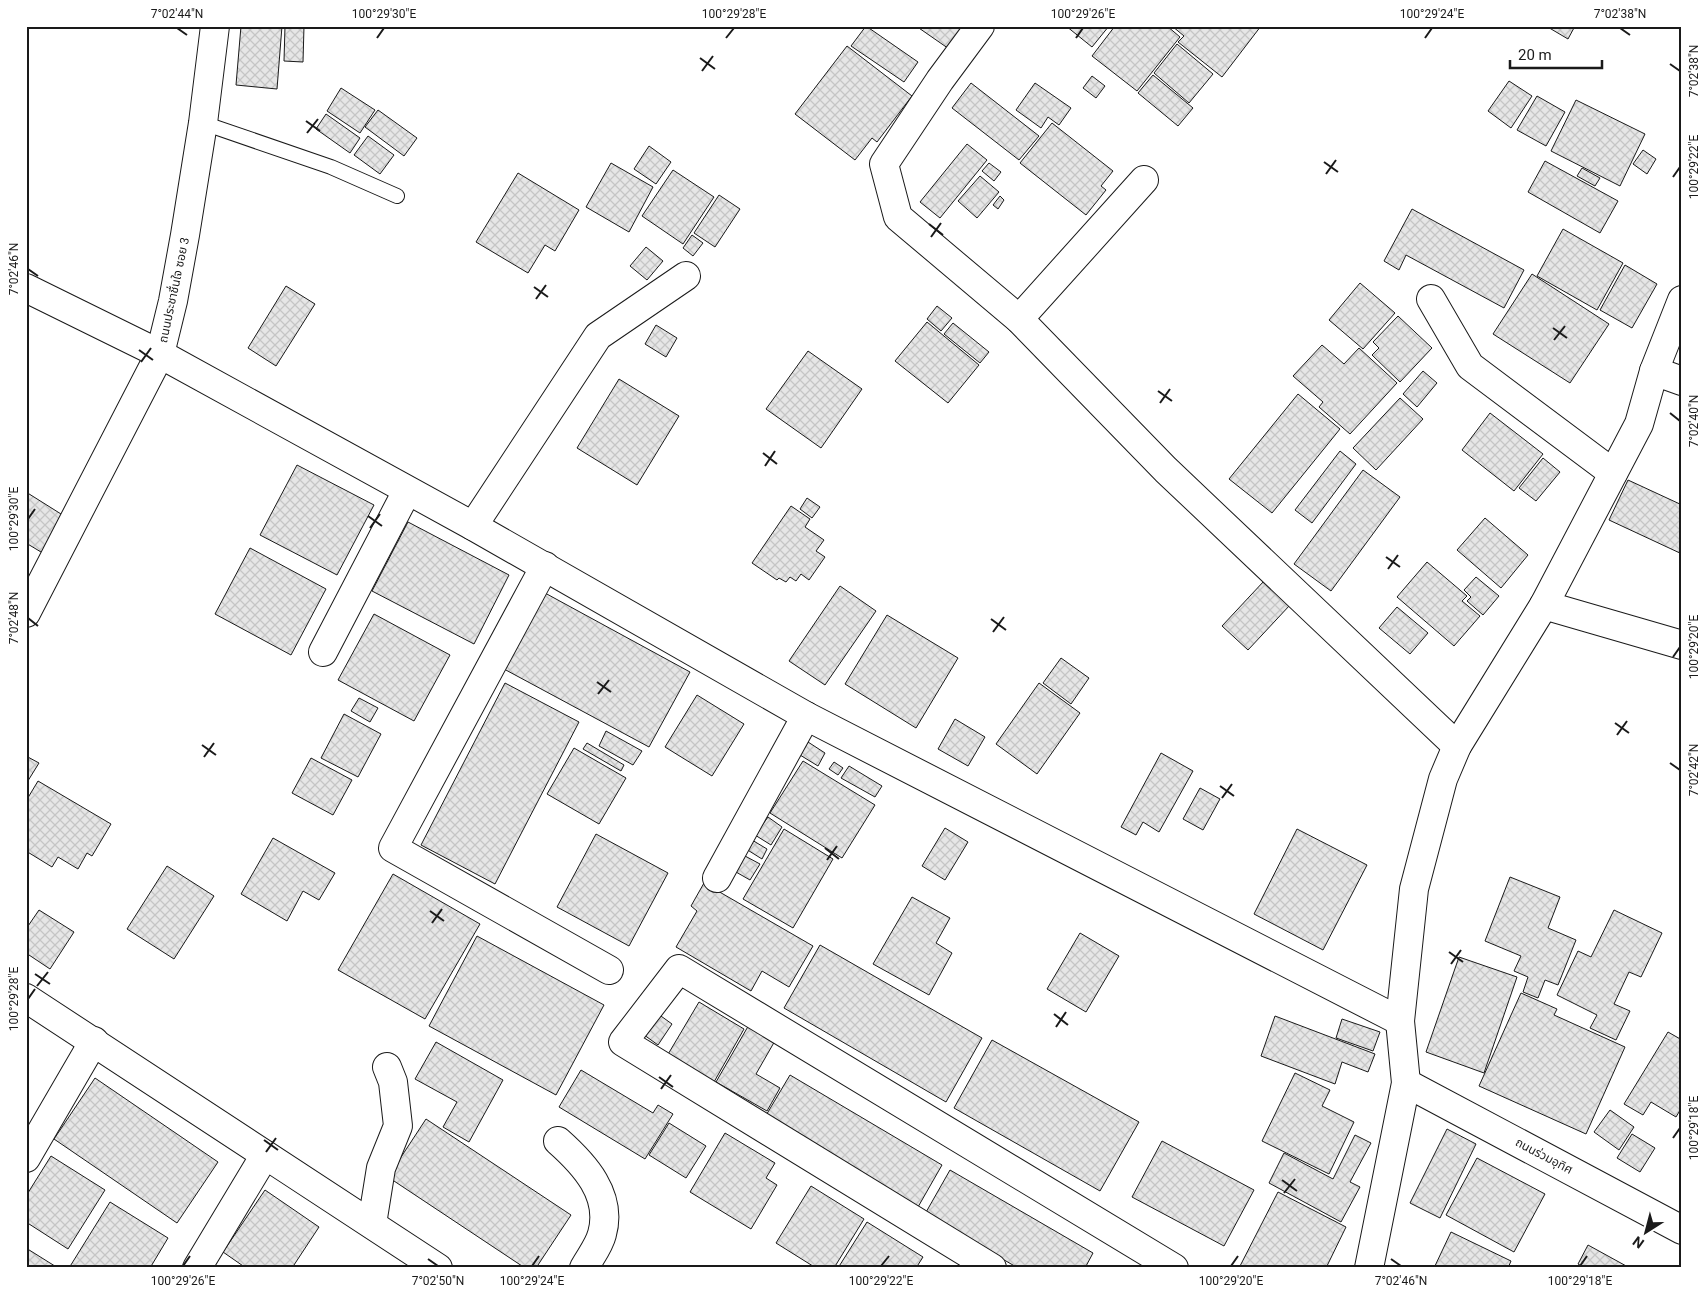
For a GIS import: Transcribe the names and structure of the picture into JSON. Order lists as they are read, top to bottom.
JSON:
{
  "streets": {
    "street": ["ถนนประชาชื่นใจ ซอย 3", "ถนนร่วมอุทิศ"]
  },
  "scale_bar": "20 m",
  "north": "bottom left",
  "coordinates": [
    "7°02'44\"N",
    "100°29'30\"E",
    "100°29'28\"E",
    "100°29'26\"E",
    "100°29'24\"E",
    "7°02'38\"N",
    "100°29'22\"E",
    "7°02'46\"N",
    "7°02'40\"N",
    "7°02'48\"N",
    "100°29'20\"E",
    "7°02'42\"N",
    "100°29'18\"E",
    "7°02'50\"N"
  ]
}
